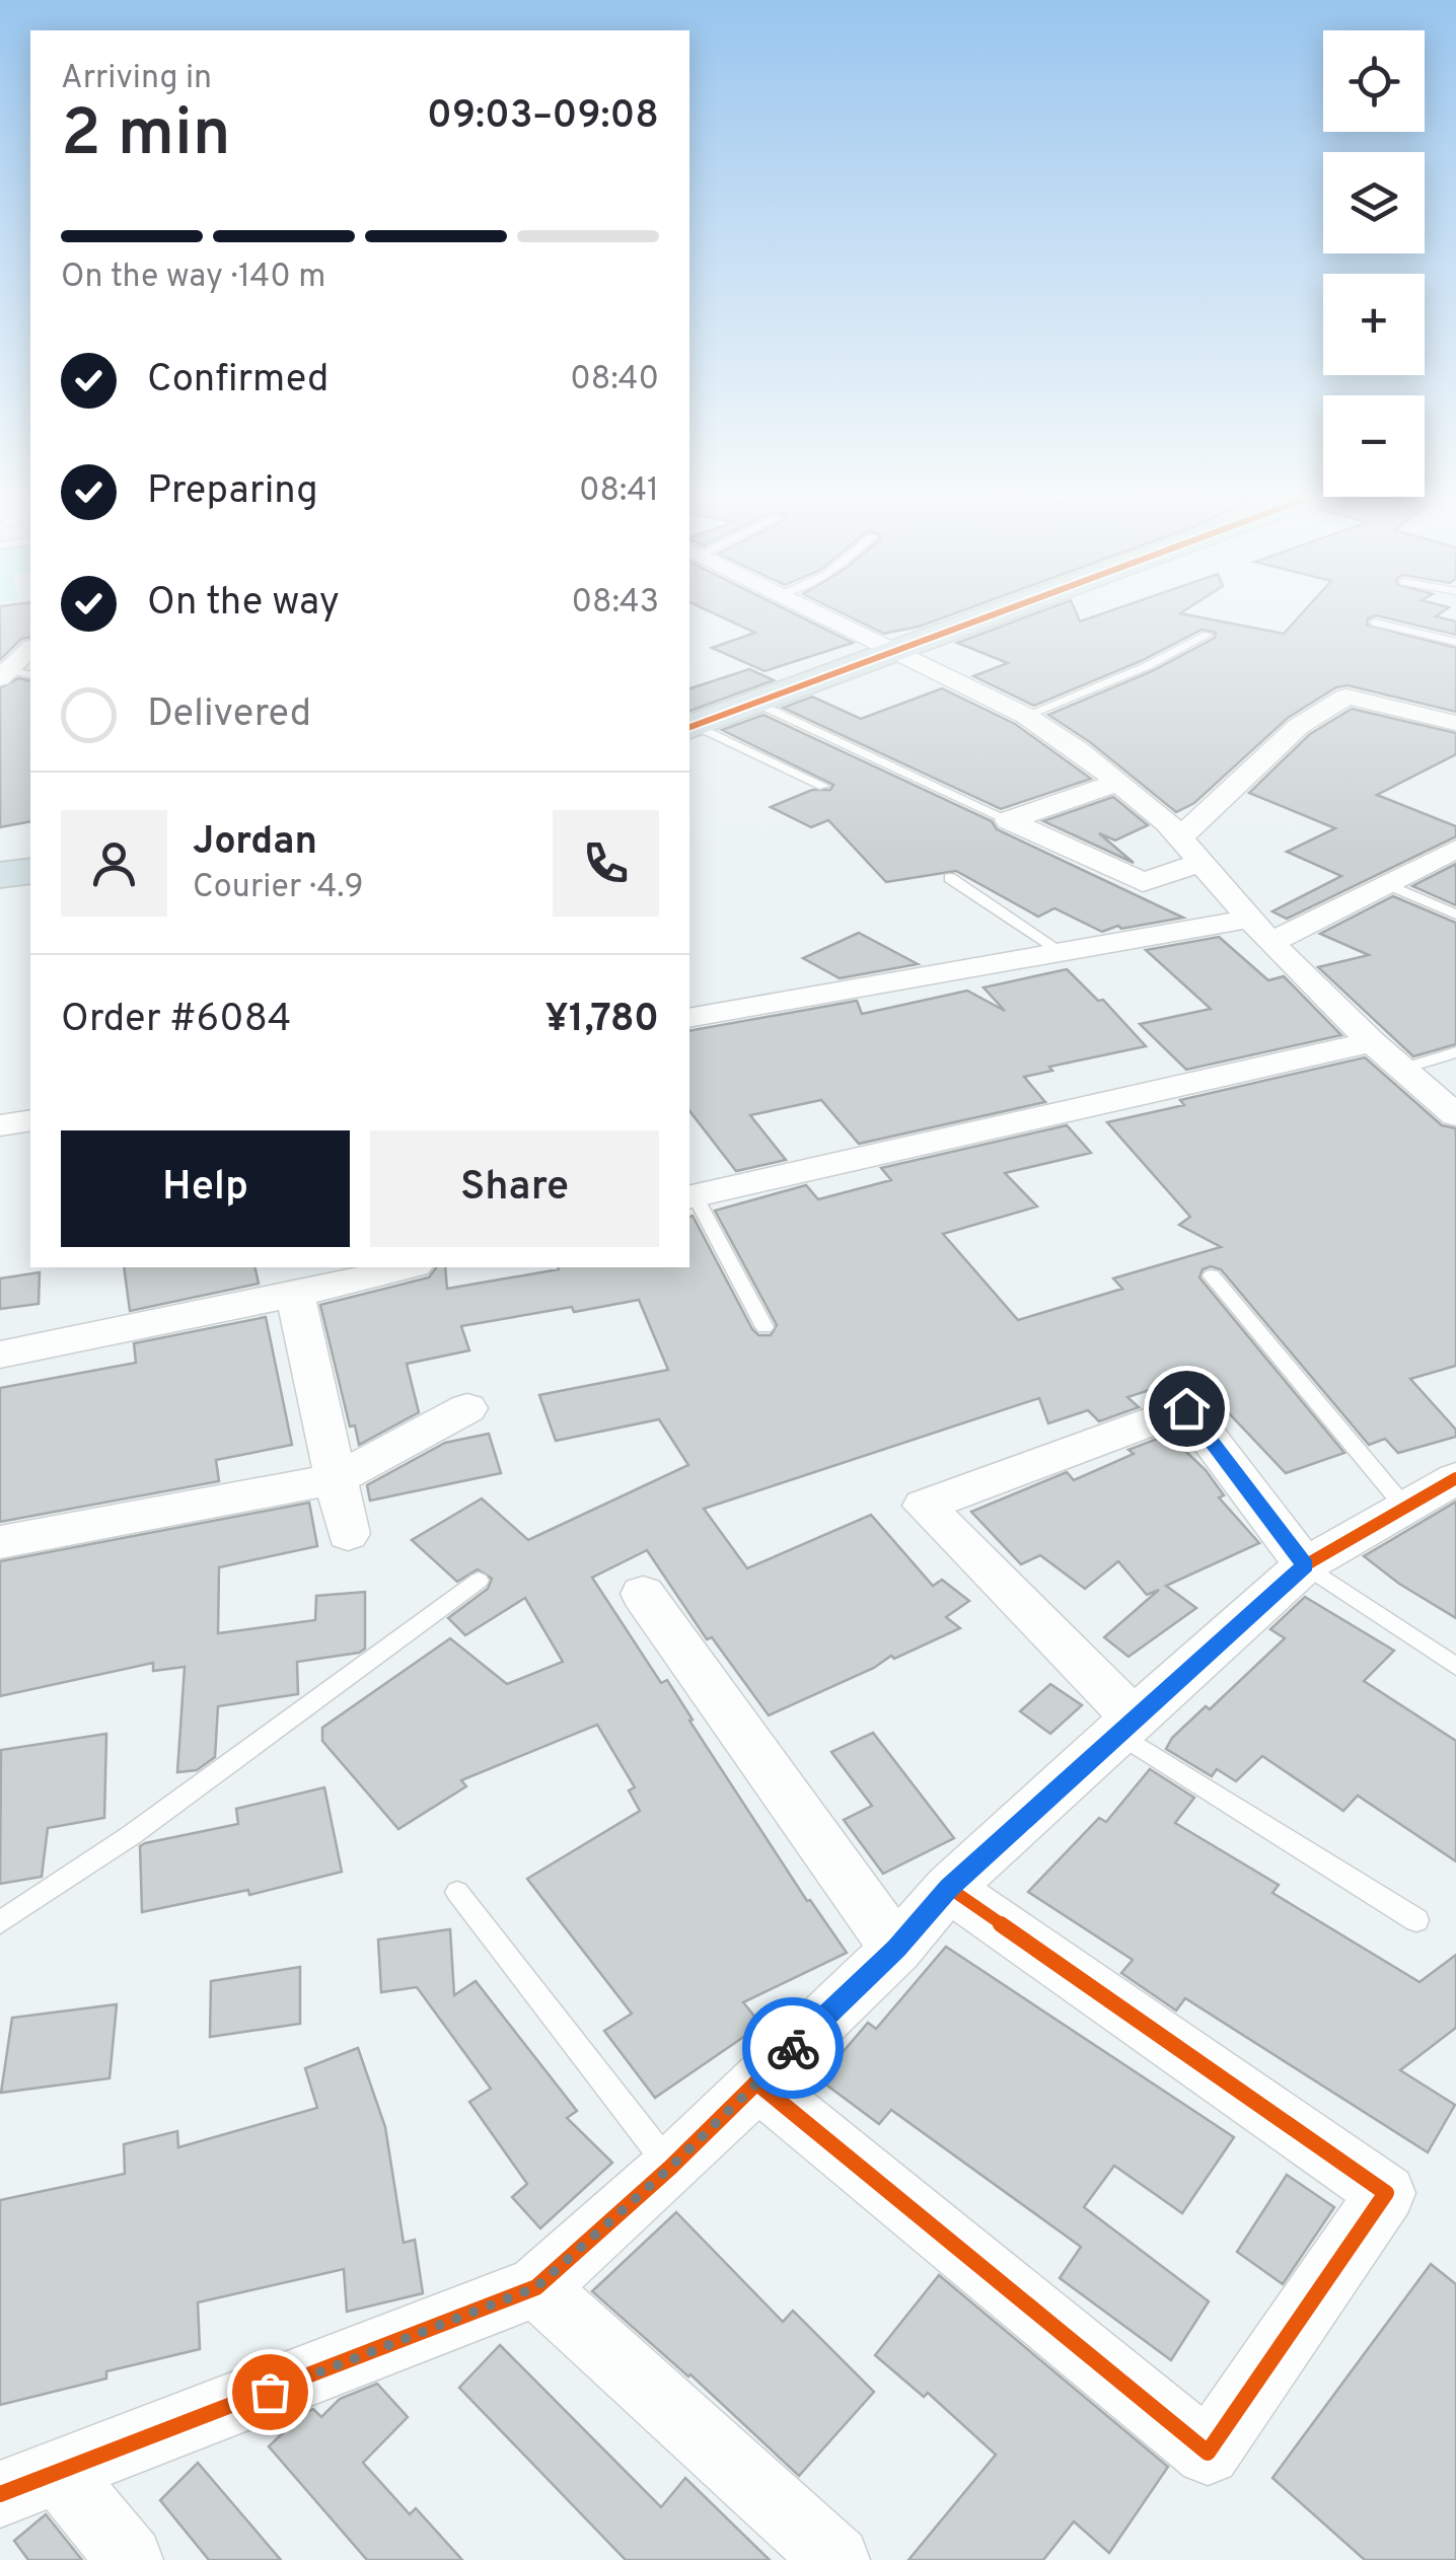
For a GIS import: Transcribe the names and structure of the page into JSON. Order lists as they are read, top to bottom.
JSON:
{
  "page": {
    "map_buttons": ["+", "−"],
    "heading": ["2 min", "Arriving in", "09:03–09:08"],
    "panel": [
      "Jordan",
      "Courier · 4.9",
      "Order #6084",
      "¥1,780"
    ],
    "bar": "On the way · 140 m",
    "list": [
      ["Confirmed", "08:40"],
      ["Preparing", "08:41"],
      ["On the way", "08:43"],
      "Delivered"
    ],
    "buttons": ["Help", "Share"]
  }
}
